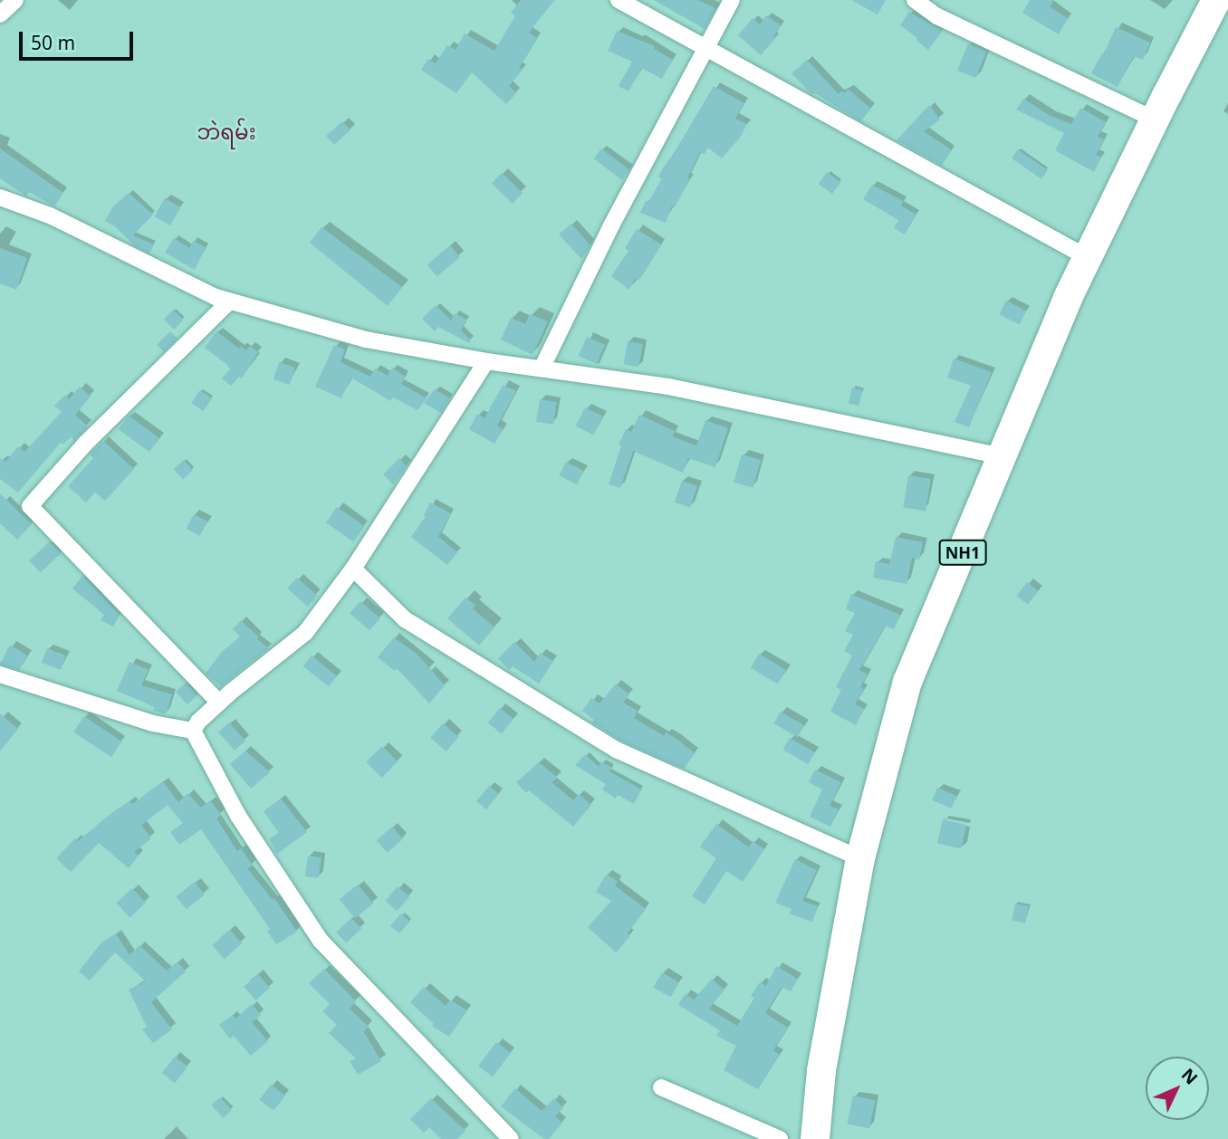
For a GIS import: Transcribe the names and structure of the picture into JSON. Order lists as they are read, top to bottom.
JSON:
{
  "streets": {
    "highway": ["NH1"]
  },
  "districts": ["ဘဲရမ်း"],
  "scale_bar": "50 m",
  "north": "top right"
}
